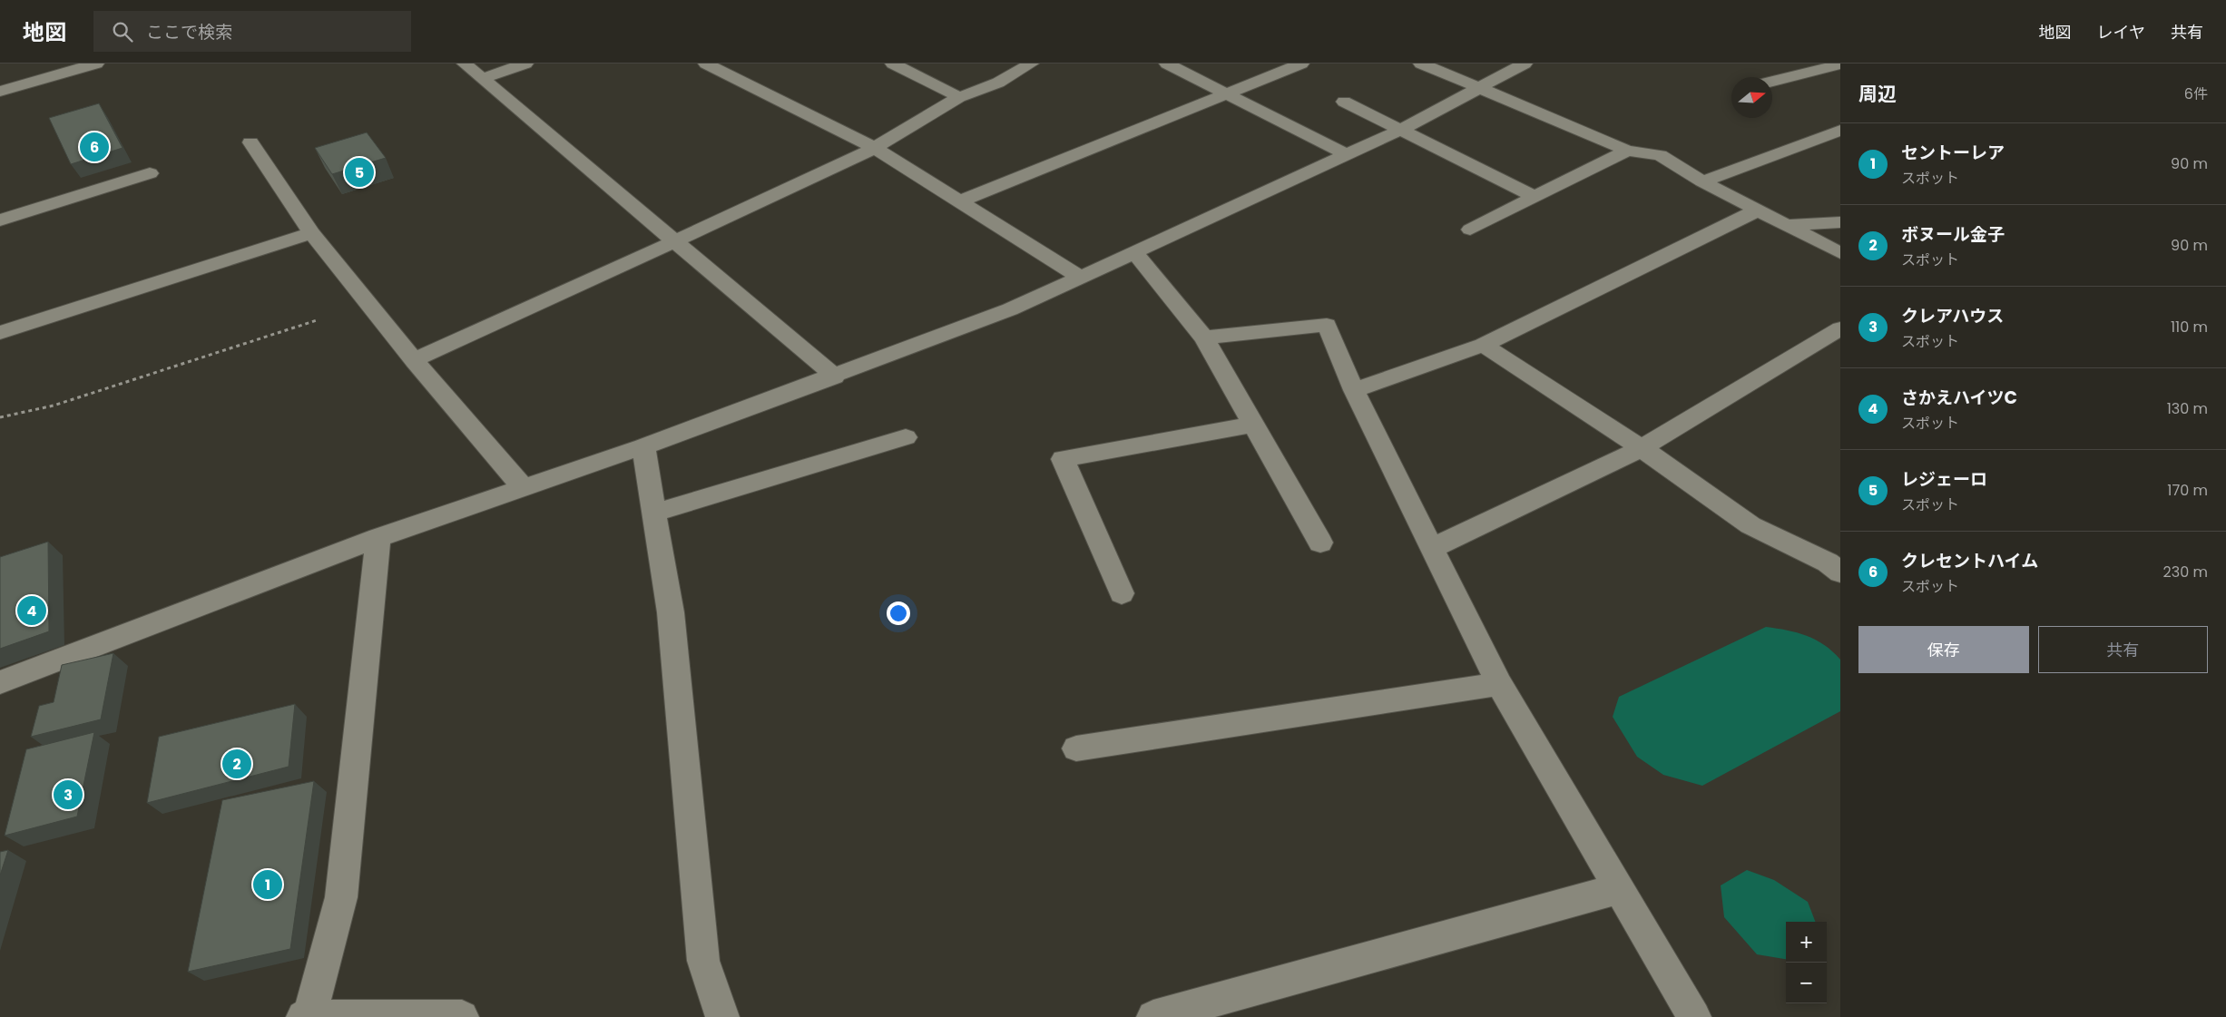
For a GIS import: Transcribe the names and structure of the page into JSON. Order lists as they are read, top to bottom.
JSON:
{
  "north": "right",
  "page": {
    "header": "地図",
    "search": "ここで検索",
    "nav": ["地図", "レイヤ", "共有"],
    "heading": ["周辺", "6件"],
    "list": [
      {
        "mark": "1",
        "name": "セントーレア",
        "note": "スポット",
        "value": "90 m"
      },
      {
        "mark": "2",
        "name": "ボヌール金子",
        "note": "スポット",
        "value": "90 m"
      },
      {
        "mark": "3",
        "name": "クレアハウス",
        "note": "スポット",
        "value": "110 m"
      },
      {
        "mark": "4",
        "name": "さかえハイツC",
        "note": "スポット",
        "value": "130 m"
      },
      {
        "mark": "5",
        "name": "レジェーロ",
        "note": "スポット",
        "value": "170 m"
      },
      {
        "mark": "6",
        "name": "クレセントハイム",
        "note": "スポット",
        "value": "230 m"
      }
    ],
    "pins": [
      "6",
      "5",
      "4",
      "2",
      "3",
      "1"
    ],
    "buttons": ["保存", "共有"],
    "map_buttons": ["+", "−"]
  }
}
